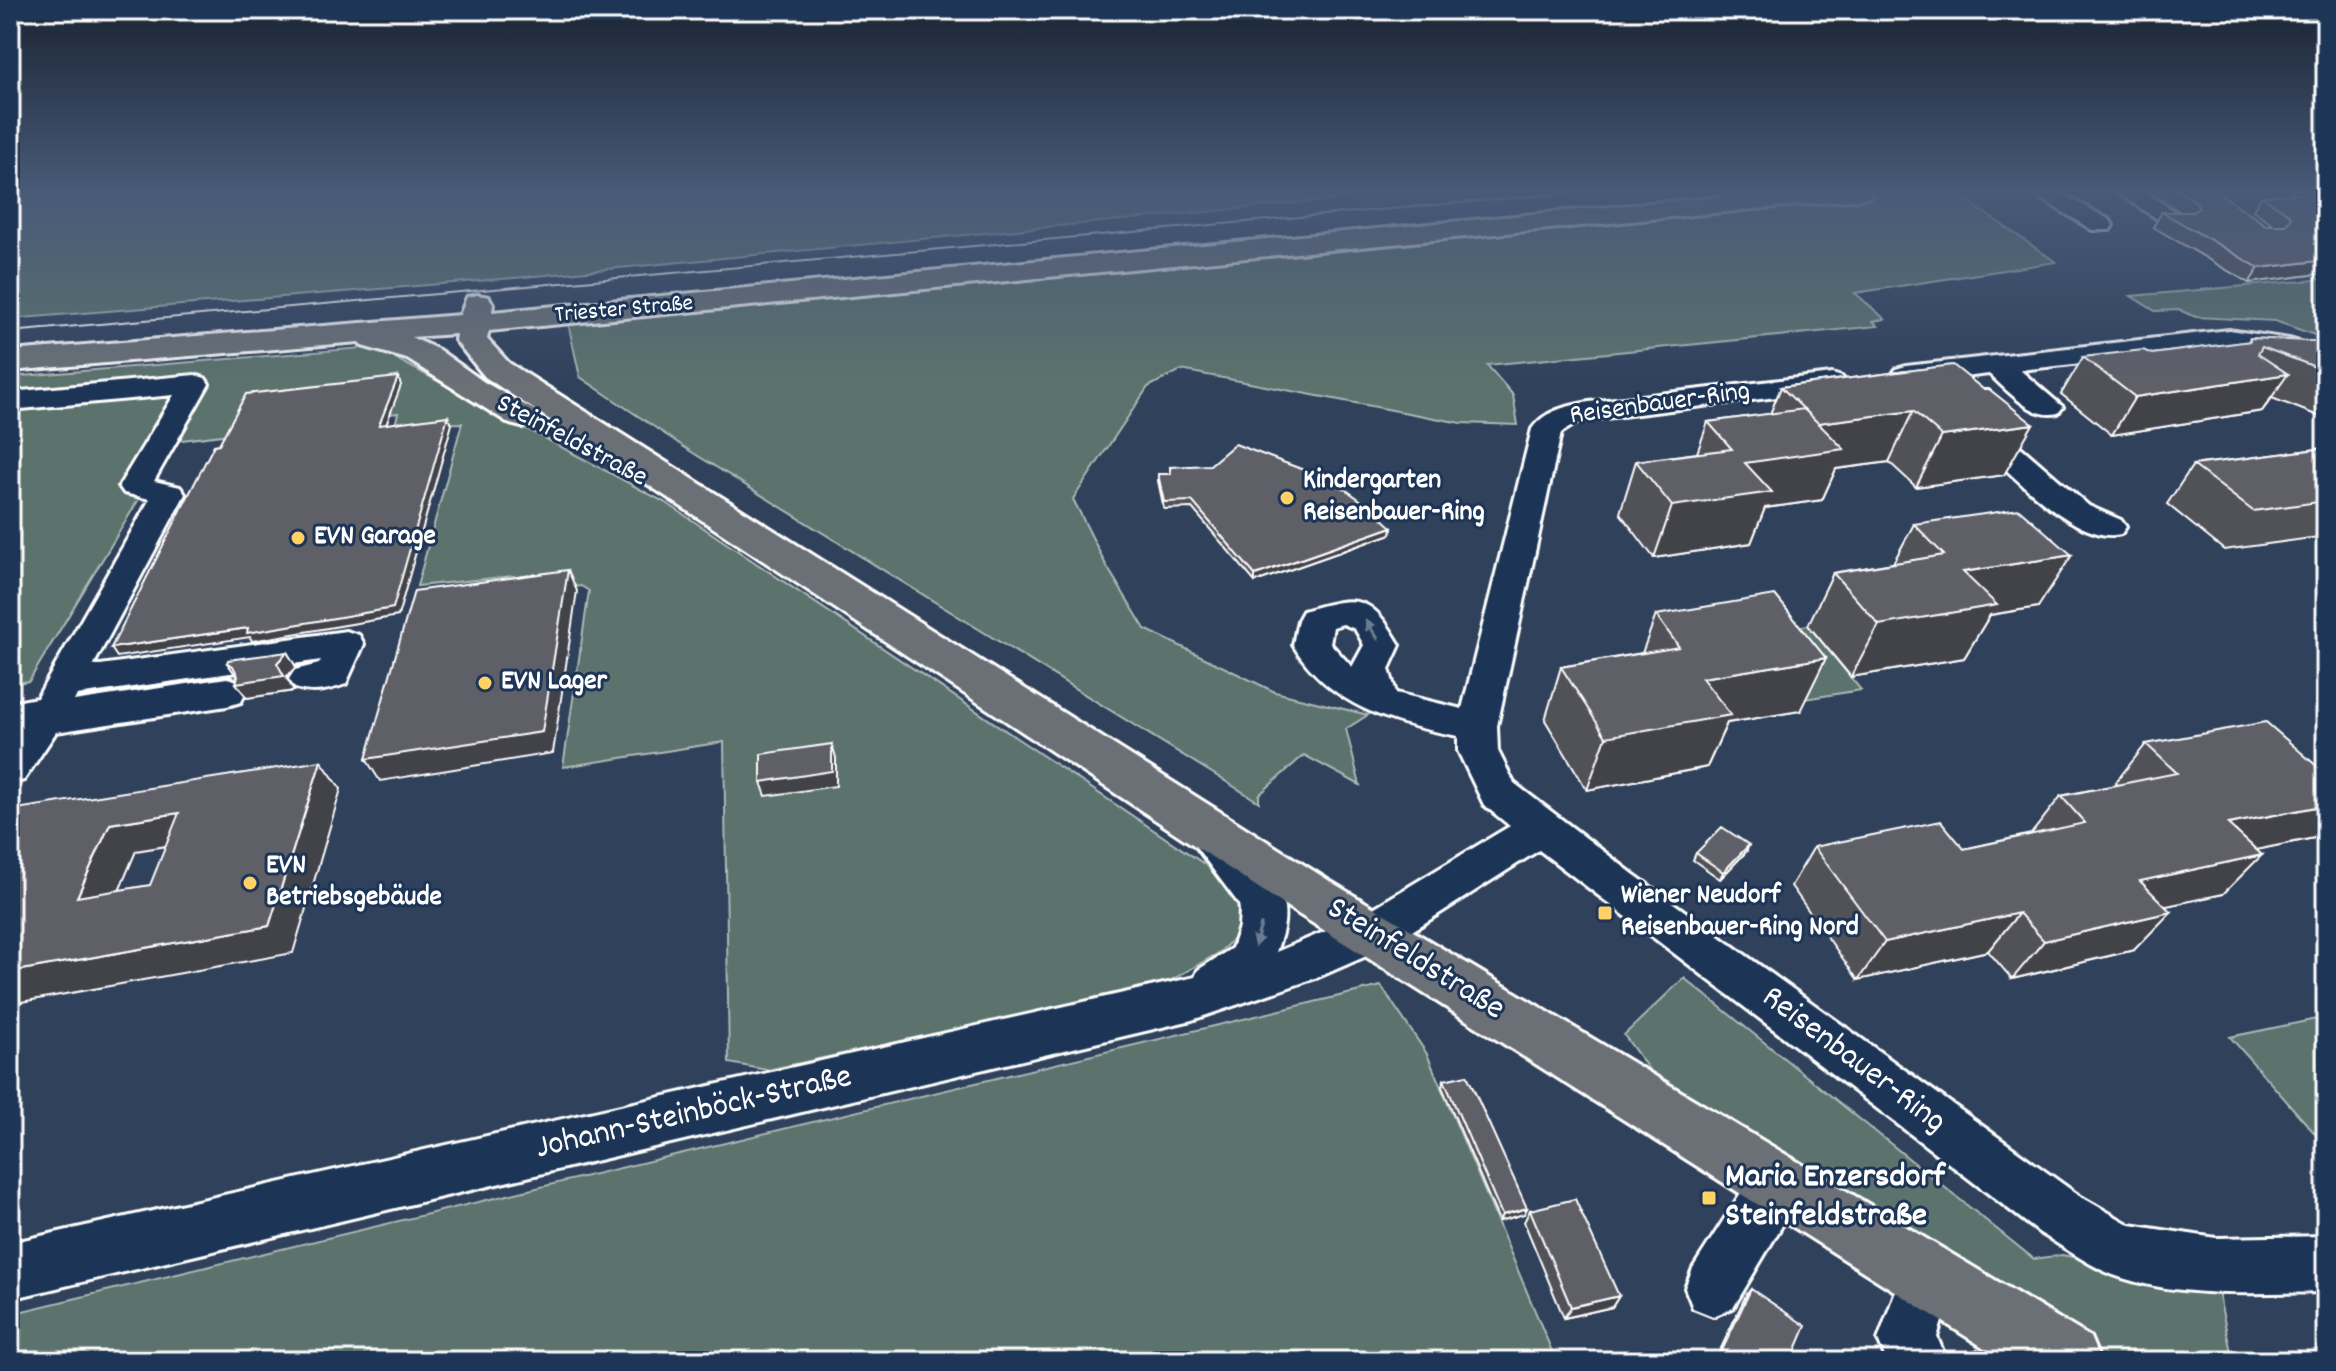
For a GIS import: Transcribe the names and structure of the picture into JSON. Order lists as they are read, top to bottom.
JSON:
{
  "streets": {
    "main road": ["Triester Straße", "Steinfeldstraße"],
    "street": ["Reisenbauer-Ring", "Johann-Steinböck-Straße"]
  },
  "crossings": [
    ["Triester Straße", "Steinfeldstraße"],
    ["Steinfeldstraße", "Johann-Steinböck-Straße"]
  ],
  "places": {
    "other": [
      "Kindergarten Reisenbauer-Ring",
      "EVN Garage",
      "EVN Lager",
      "EVN Betriebsgebäude"
    ],
    "transit": ["Wiener Neudorf Reisenbauer-Ring Nord", "Maria Enzersdorf Steinfeldstraße"]
  }
}
